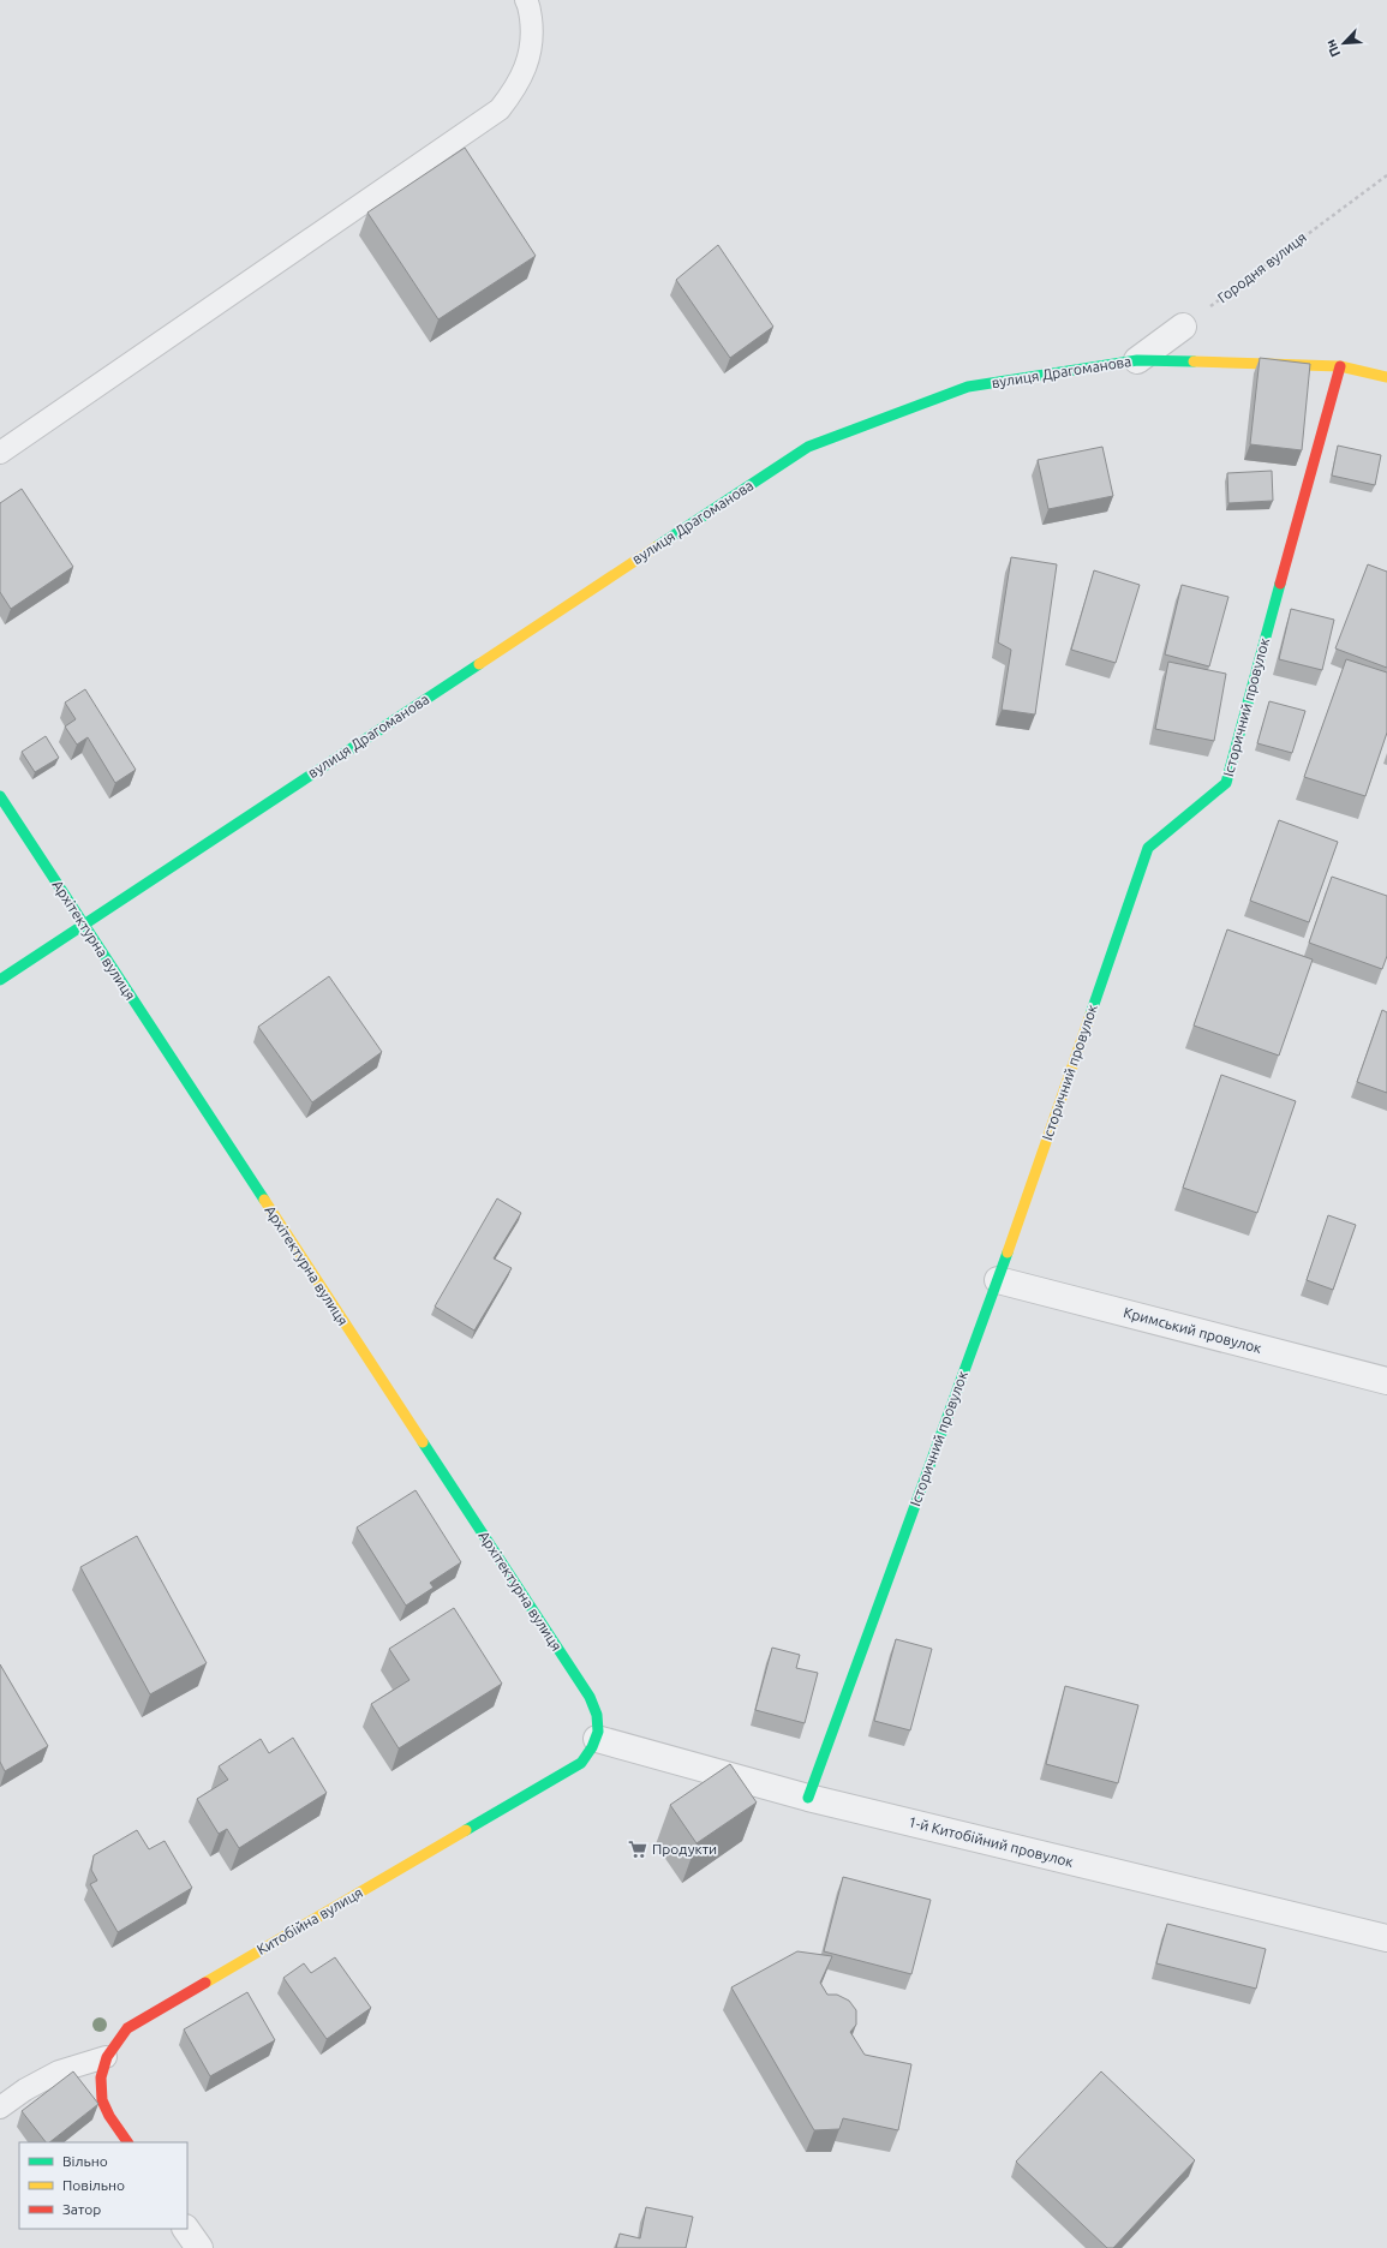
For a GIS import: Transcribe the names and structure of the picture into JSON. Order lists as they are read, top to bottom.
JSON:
{
  "streets": {
    "street": [
      "вулиця Драгоманова",
      "Історичний провулок",
      "Архітектурна вулиця",
      "Кримський провулок",
      "1-й Китобійний провулок",
      "Китобійна вулиця"
    ],
    "path": ["Городня вулиця"]
  },
  "crossings": [
    ["вулиця Драгоманова", "Історичний провулок"],
    ["вулиця Драгоманова", "Архітектурна вулиця"],
    ["Історичний провулок", "Кримський провулок"],
    ["Історичний провулок", "1-й Китобійний провулок"],
    ["Архітектурна вулиця", "1-й Китобійний провулок"],
    ["Архітектурна вулиця", "Китобійна вулиця"],
    ["1-й Китобійний провулок", "Китобійна вулиця"]
  ],
  "places": {
    "supermarket": ["Продукти"]
  },
  "legend": ["Вільно", "Повільно", "Затор"],
  "north": "bottom left"
}
